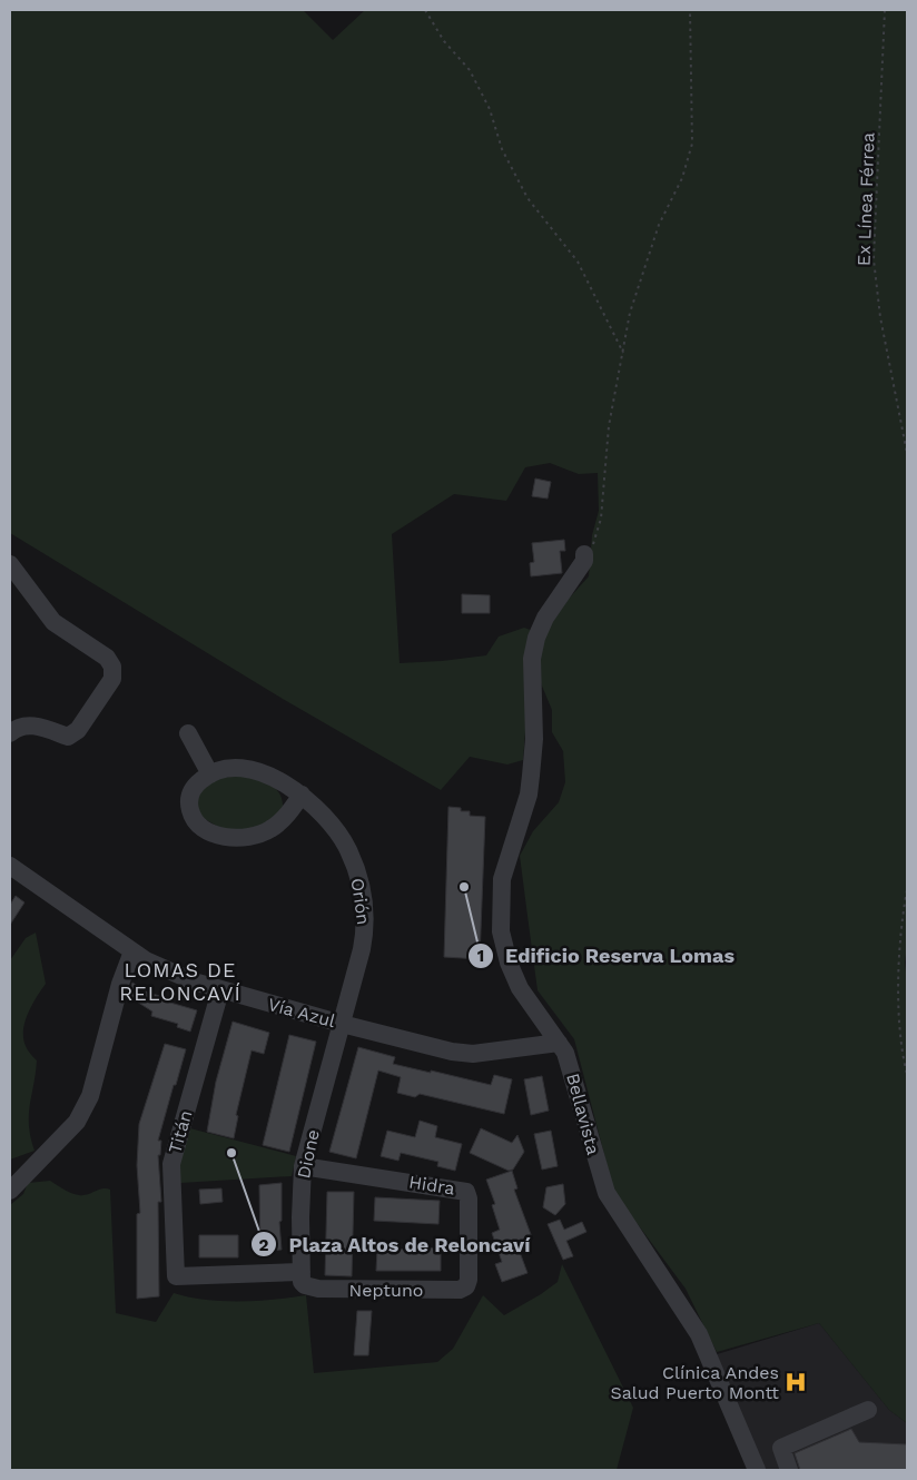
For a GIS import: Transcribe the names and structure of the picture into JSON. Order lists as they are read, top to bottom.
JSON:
{
  "streets": {
    "street": [
      "Orión",
      "Vía Azul",
      "Bellavista",
      "Titán",
      "Dione",
      "Hidra",
      "Neptuno"
    ],
    "path": ["Ex Línea Férrea"]
  },
  "crossings": [
    ["Orión", "Vía Azul"],
    ["Orión", "Dione"],
    ["Vía Azul", "Bellavista"],
    ["Vía Azul", "Titán"],
    ["Vía Azul", "Dione"],
    ["Titán", "Neptuno"],
    ["Dione", "Hidra"],
    ["Dione", "Neptuno"],
    ["Hidra", "Neptuno"]
  ],
  "districts": ["LOMAS DE RELONCAVÍ"],
  "places": {
    "other": ["Edificio Reserva Lomas", "Plaza Altos de Reloncaví"],
    "hospital": ["Clínica Andes Salud Puerto Montt"]
  }
}
